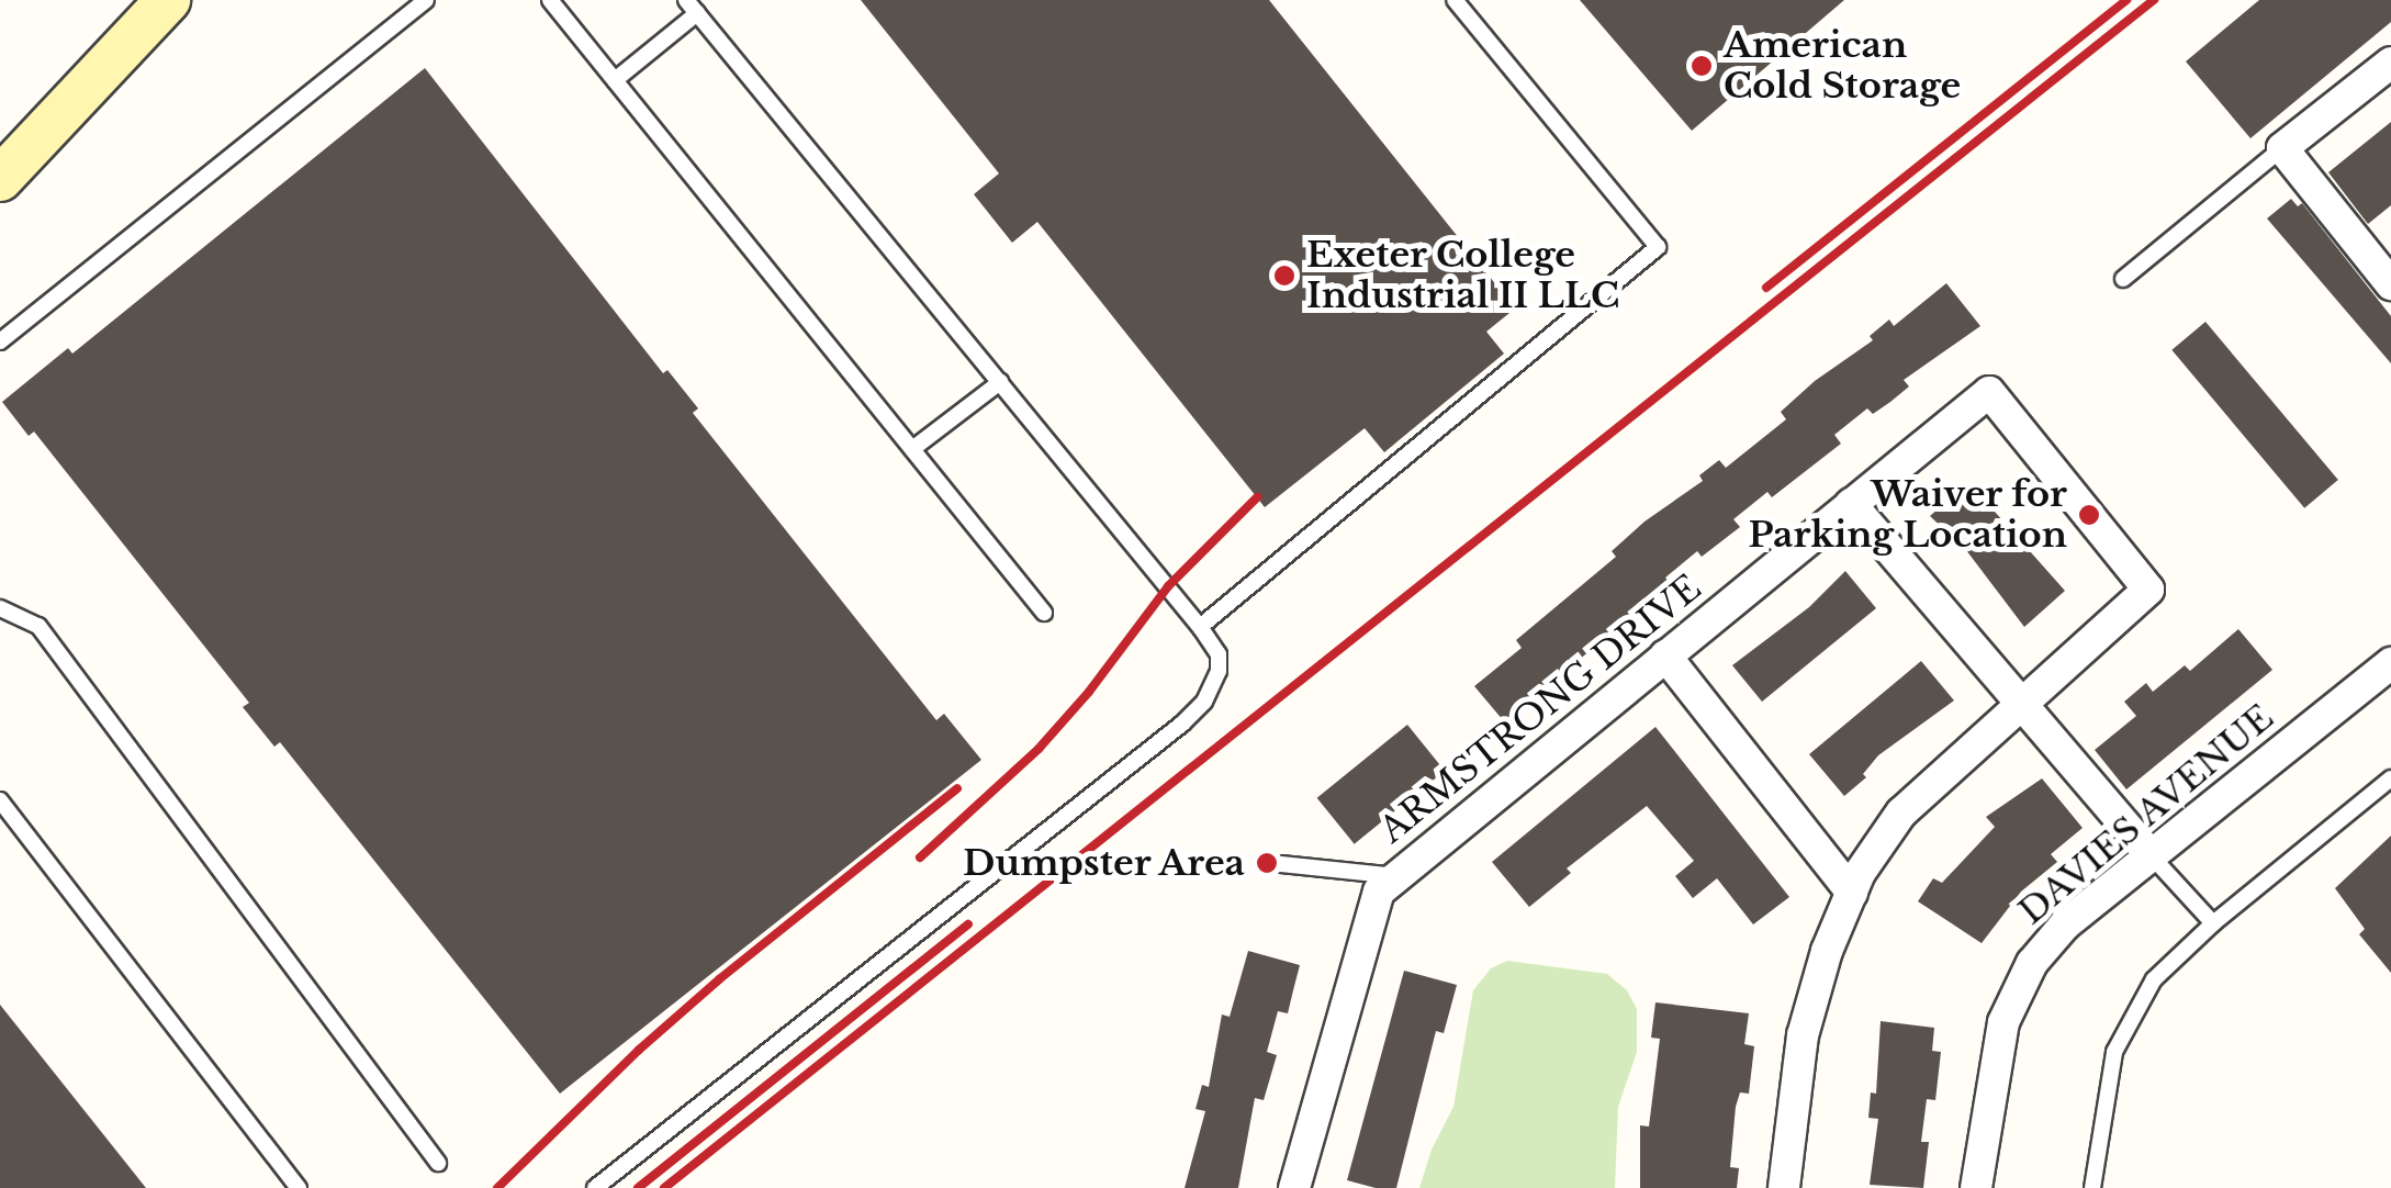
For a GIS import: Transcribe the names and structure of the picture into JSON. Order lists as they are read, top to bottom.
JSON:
{
  "streets": {
    "street": ["ARMSTRONG DRIVE", "DAVIES AVENUE"]
  },
  "places": [
    "American Cold Storage",
    "Exeter College Industrial II LLC",
    "Waiver for Parking Location",
    "Dumpster Area"
  ]
}
